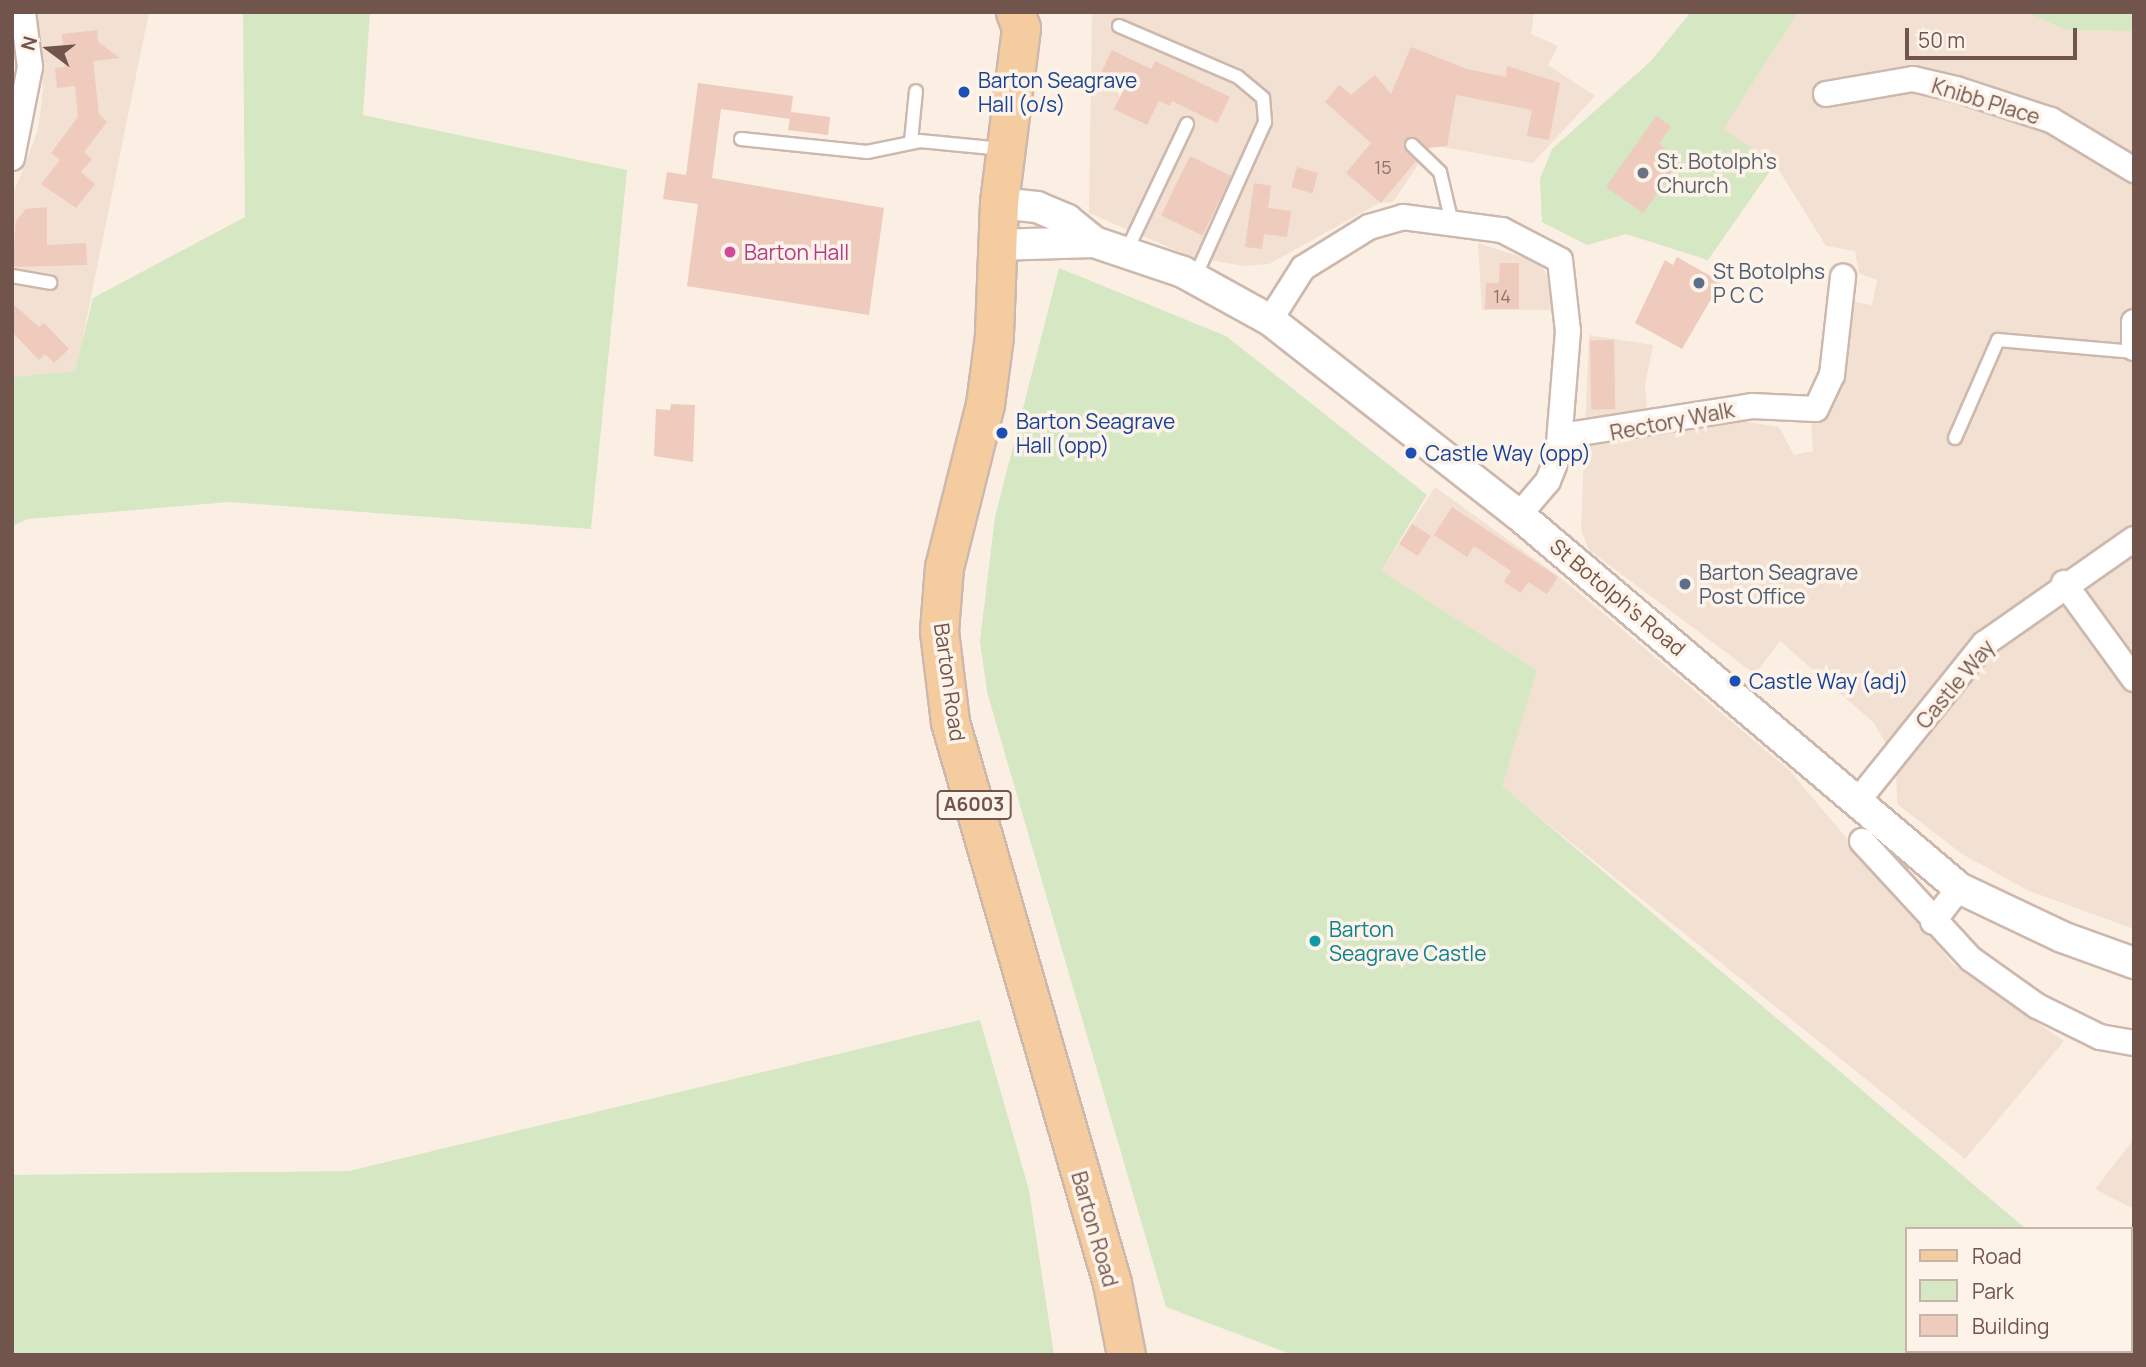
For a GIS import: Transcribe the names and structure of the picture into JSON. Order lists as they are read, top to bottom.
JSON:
{
  "streets": {
    "main road": ["Barton Road", "A6003"],
    "street": [
      "Knibb Place",
      "Rectory Walk",
      "St Botolph's Road",
      "Castle Way"
    ]
  },
  "crossings": [
    ["St Botolph's Road", "Barton Road"],
    ["St Botolph's Road", "Castle Way"]
  ],
  "places": [
    "Barton Seagrave Hall (o/s)",
    "St. Botolph's Church",
    "Barton Hall",
    "St Botolphs P C C",
    "Barton Seagrave Hall (opp)",
    "Castle Way (opp)",
    "Barton Seagrave Post Office",
    "Castle Way (adj)",
    "Barton Seagrave Castle"
  ],
  "house_numbers": ["15", "14"],
  "legend": ["Road", "Park", "Building"],
  "scale_bar": "50 m",
  "north": "left"
}
